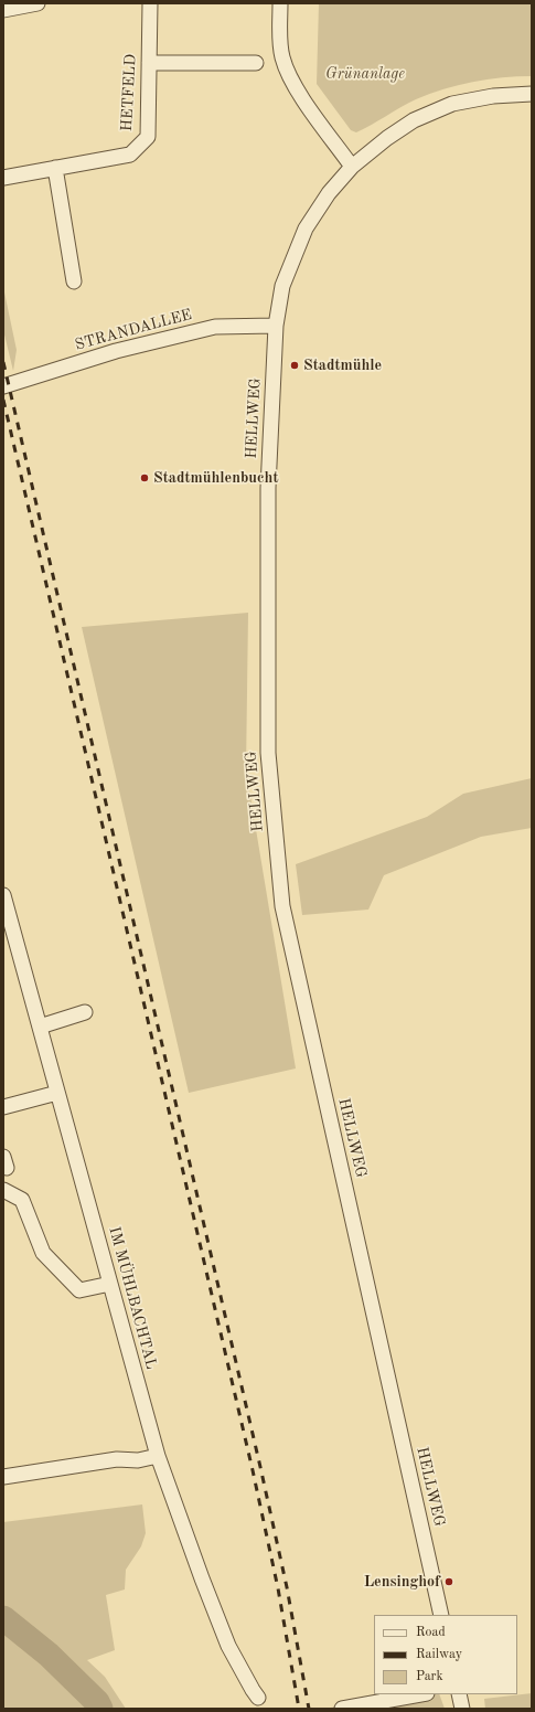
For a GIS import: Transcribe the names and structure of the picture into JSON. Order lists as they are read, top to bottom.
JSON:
{
  "streets": {
    "street": [
      "HETFELD",
      "STRANDALLEE",
      "HELLWEG",
      "IM MÜHLBACHTAL"
    ]
  },
  "crossings": [
    ["STRANDALLEE", "HELLWEG"]
  ],
  "parks": ["Grünanlage"],
  "places": ["Stadtmühle", "Stadtmühlenbucht", "Lensinghof"],
  "legend": ["Road", "Railway", "Park"]
}
